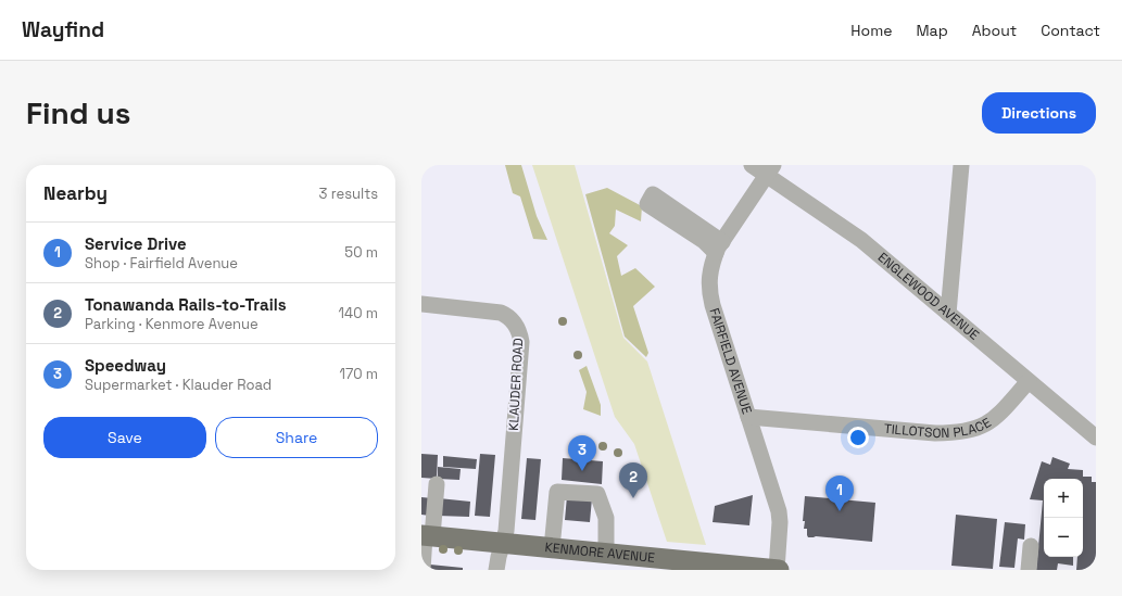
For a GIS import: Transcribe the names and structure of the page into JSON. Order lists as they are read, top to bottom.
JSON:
{
  "streets": {
    "main road": ["KENMORE AVENUE"],
    "street": [
      "ENGLEWOOD AVENUE",
      "FAIRFIELD AVENUE",
      "KLAUDER ROAD",
      "TILLOTSON PLACE"
    ]
  },
  "crossings": [
    ["ENGLEWOOD AVENUE", "FAIRFIELD AVENUE"],
    ["ENGLEWOOD AVENUE", "TILLOTSON PLACE"],
    ["FAIRFIELD AVENUE", "TILLOTSON PLACE"],
    ["FAIRFIELD AVENUE", "KENMORE AVENUE"],
    ["KLAUDER ROAD", "KENMORE AVENUE"]
  ],
  "page": {
    "header": "Wayfind",
    "nav": [
      "Home",
      "Map",
      "About",
      "Contact"
    ],
    "buttons": [
      "Directions",
      ["Save", "Share"]
    ],
    "title": "Find us",
    "heading": ["Nearby", "3 results"],
    "list": [
      {
        "mark": "1",
        "name": "Service Drive",
        "note": "Shop · Fairfield Avenue",
        "value": "50 m"
      },
      {
        "mark": "2",
        "name": "Tonawanda Rails-to-Trails",
        "note": "Parking · Kenmore Avenue",
        "value": "140 m"
      },
      {
        "mark": "3",
        "name": "Speedway",
        "note": "Supermarket · Klauder Road",
        "value": "170 m"
      }
    ],
    "pins": ["3", "2", "1"],
    "map_buttons": ["+", "−"]
  }
}
